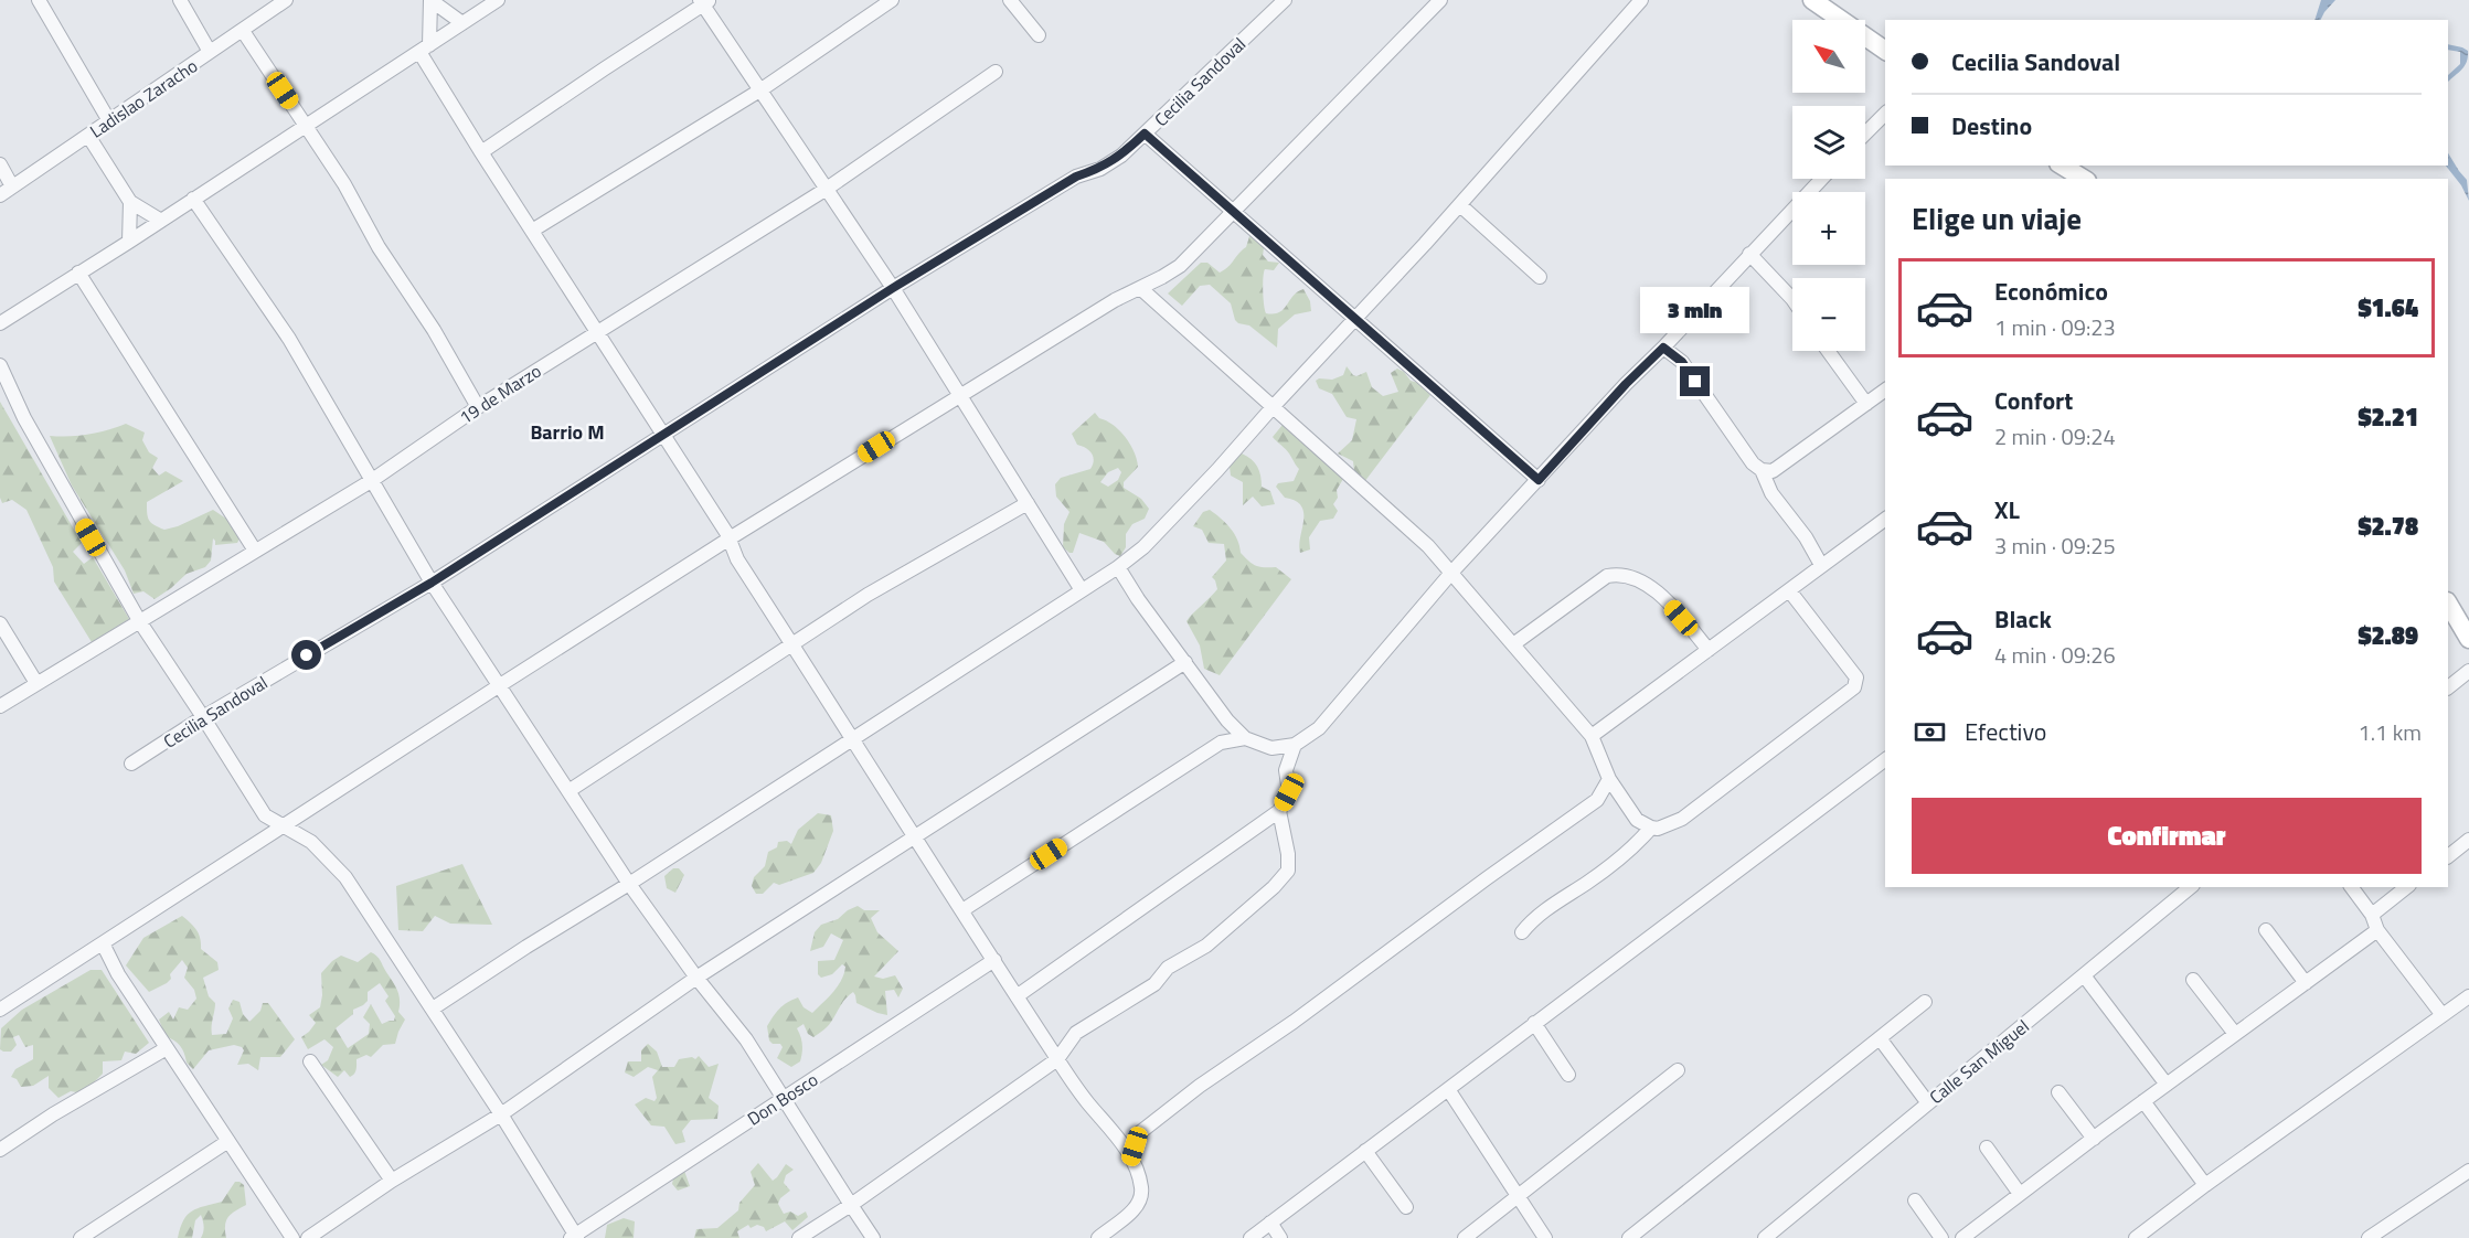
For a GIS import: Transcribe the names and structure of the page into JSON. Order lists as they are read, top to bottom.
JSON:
{
  "streets": {
    "street": [
      "Cecilia Sandoval",
      "Ladislao Zaracho",
      "19 de Marzo",
      "Calle San Miguel",
      "Don Bosco"
    ]
  },
  "districts": ["Barrio M"],
  "north": "top left",
  "page": {
    "map_buttons": ["+", "−"],
    "banner": ["Cecilia Sandoval", "Destino"],
    "heading": "Elige un viaje",
    "list": [
      {
        "name": "Económico",
        "note": "1 min · 09:23",
        "value": "$1.64"
      },
      {
        "name": "Confort",
        "note": "2 min · 09:24",
        "value": "$2.21"
      },
      {
        "name": "XL",
        "note": "3 min · 09:25",
        "value": "$2.78"
      },
      {
        "name": "Black",
        "note": "4 min · 09:26",
        "value": "$2.89"
      }
    ],
    "bubble": "3 min",
    "pay": ["Efectivo", "1.1 km"],
    "buttons": "Confirmar"
  }
}
